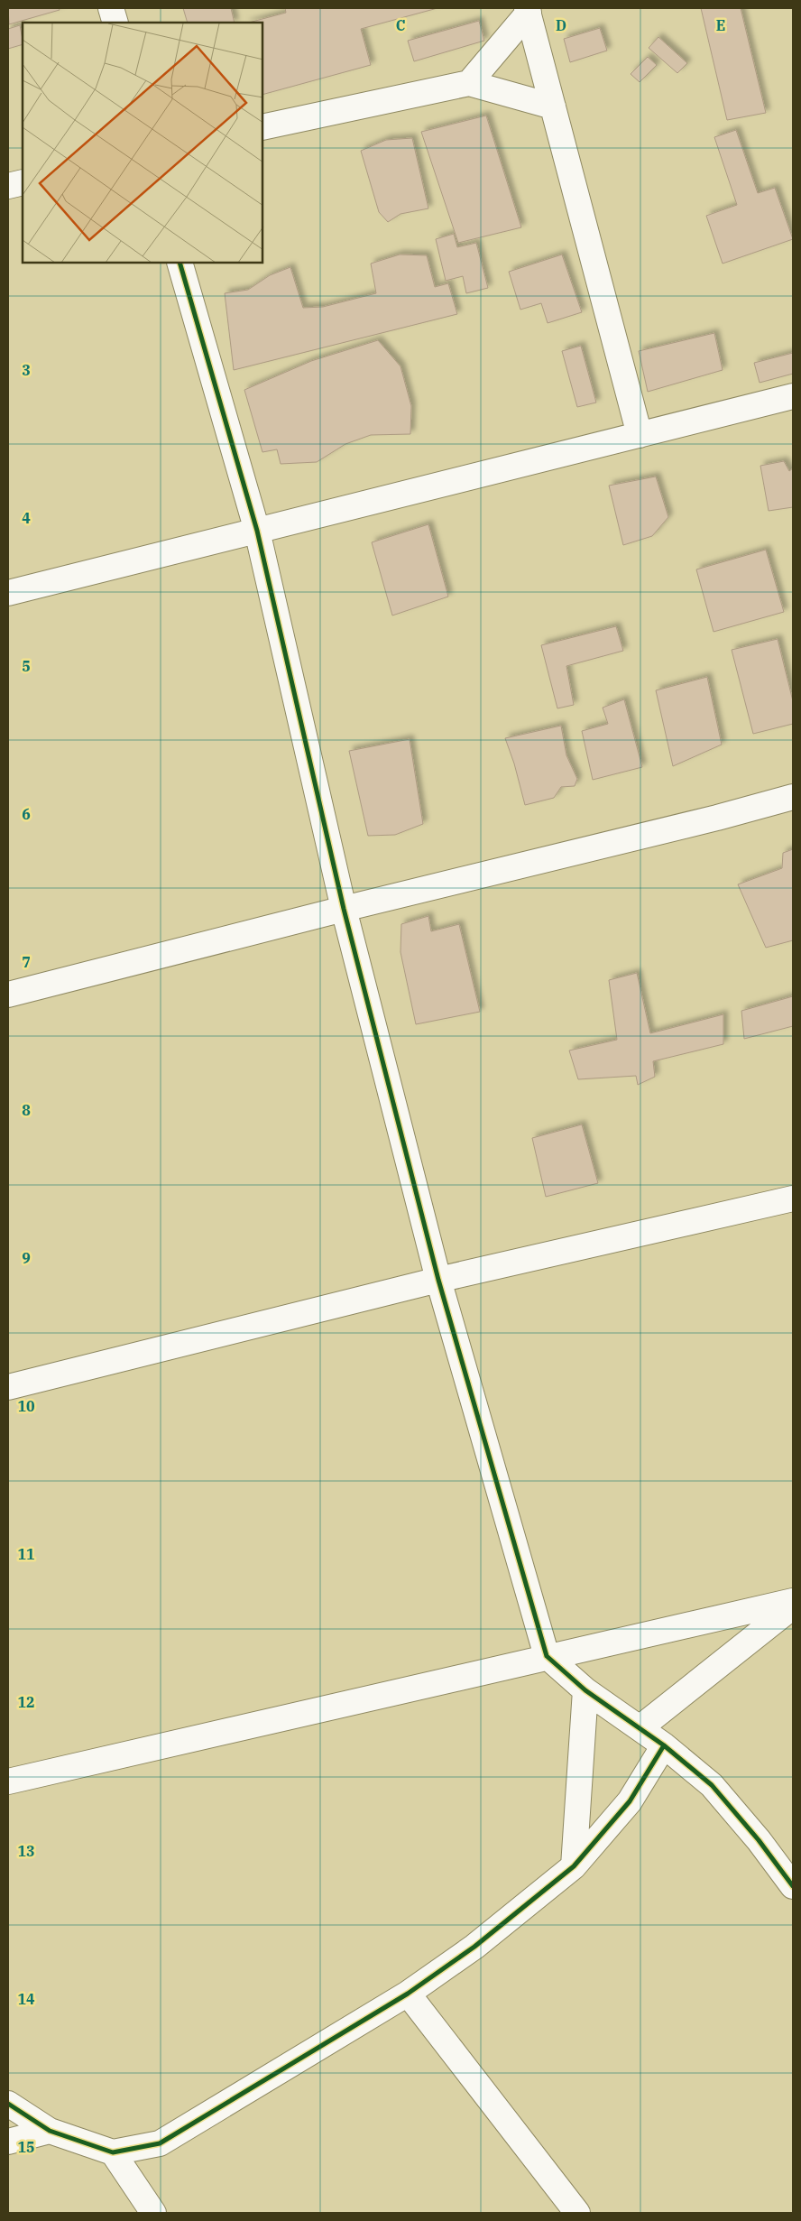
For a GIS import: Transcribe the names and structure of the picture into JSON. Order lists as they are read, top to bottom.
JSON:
{
  "grid": {
    "columns": ["C", "D", "E"],
    "rows": [
      "3",
      "4",
      "5",
      "6",
      "7",
      "8",
      "9",
      "10",
      "11",
      "12",
      "13",
      "14",
      "15"
    ]
  }
}
